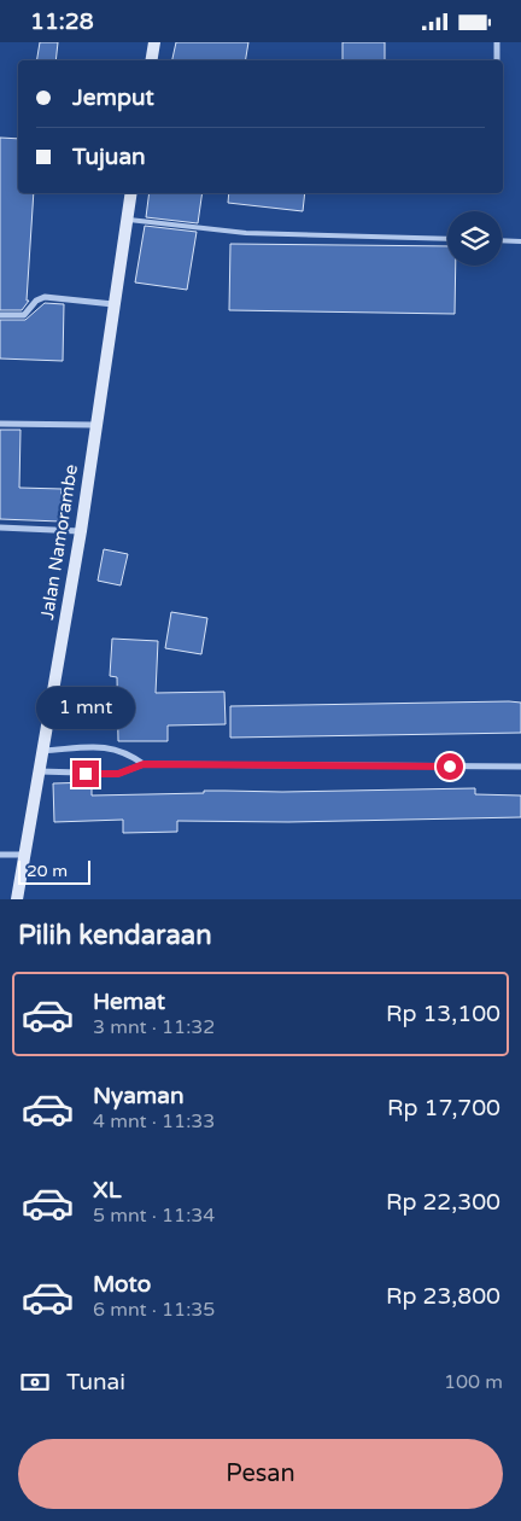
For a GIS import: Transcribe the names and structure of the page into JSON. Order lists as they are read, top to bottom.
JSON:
{
  "streets": {
    "main road": ["Jalan Namorambe"]
  },
  "scale_bar": "20 m",
  "page": {
    "status": "11:28",
    "banner": ["Jemput", "Tujuan"],
    "bubble": "1 mnt",
    "scale": "20 m",
    "heading": "Pilih kendaraan",
    "list": [
      {
        "name": "Hemat",
        "note": "3 mnt · 11:32",
        "value": "Rp 13,100"
      },
      {
        "name": "Nyaman",
        "note": "4 mnt · 11:33",
        "value": "Rp 17,700"
      },
      {
        "name": "XL",
        "note": "5 mnt · 11:34",
        "value": "Rp 22,300"
      },
      {
        "name": "Moto",
        "note": "6 mnt · 11:35",
        "value": "Rp 23,800"
      }
    ],
    "pay": ["Tunai", "100 m"],
    "buttons": "Pesan"
  }
}
